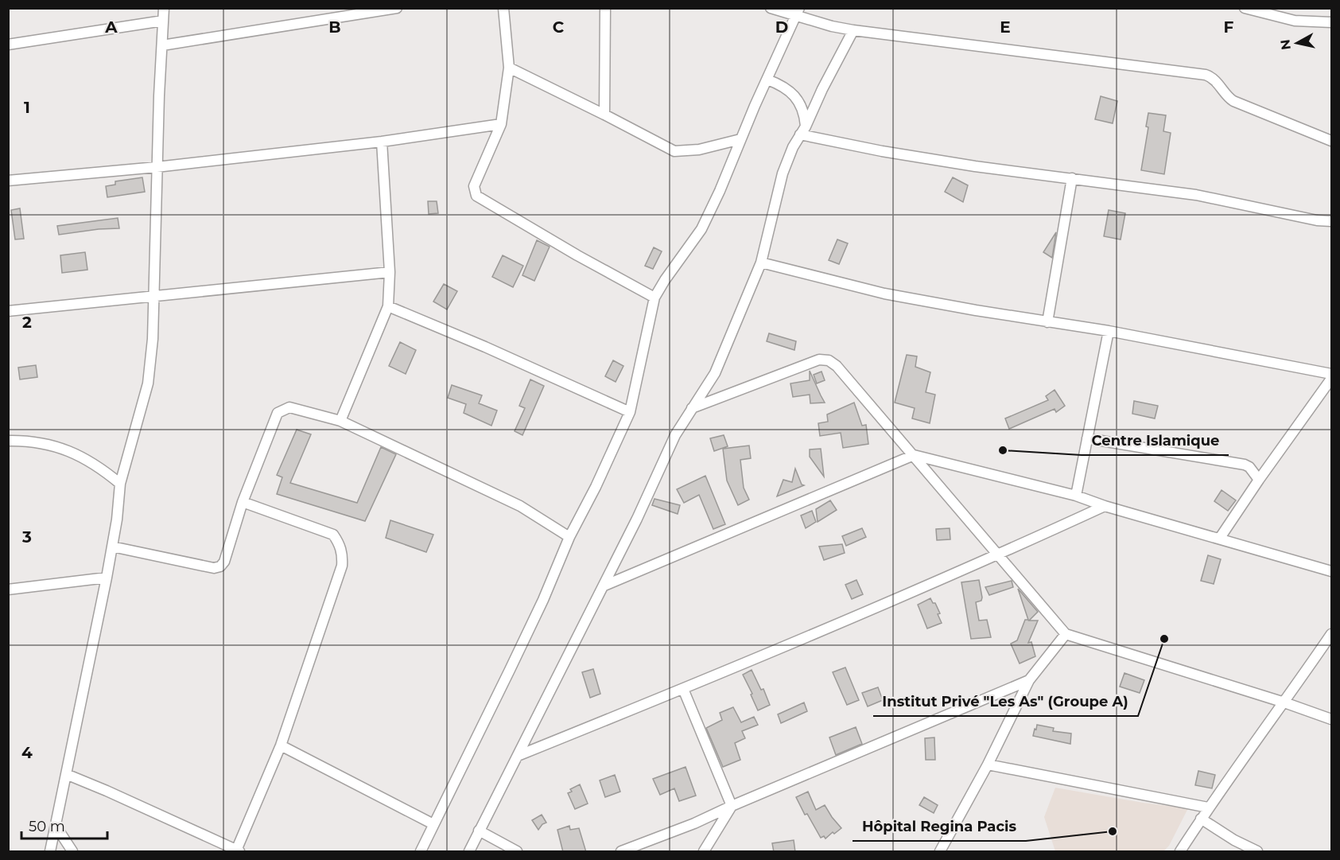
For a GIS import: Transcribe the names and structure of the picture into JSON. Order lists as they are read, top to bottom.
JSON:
{
  "places": ["Centre Islamique", "Institut Privé \"Les As\" (Groupe A)", "Hôpital Regina Pacis"],
  "scale_bar": "50 m",
  "north": "left",
  "grid": {
    "columns": [
      "A",
      "B",
      "C",
      "D",
      "E",
      "F"
    ],
    "rows": [
      "1",
      "2",
      "3",
      "4"
    ]
  }
}
